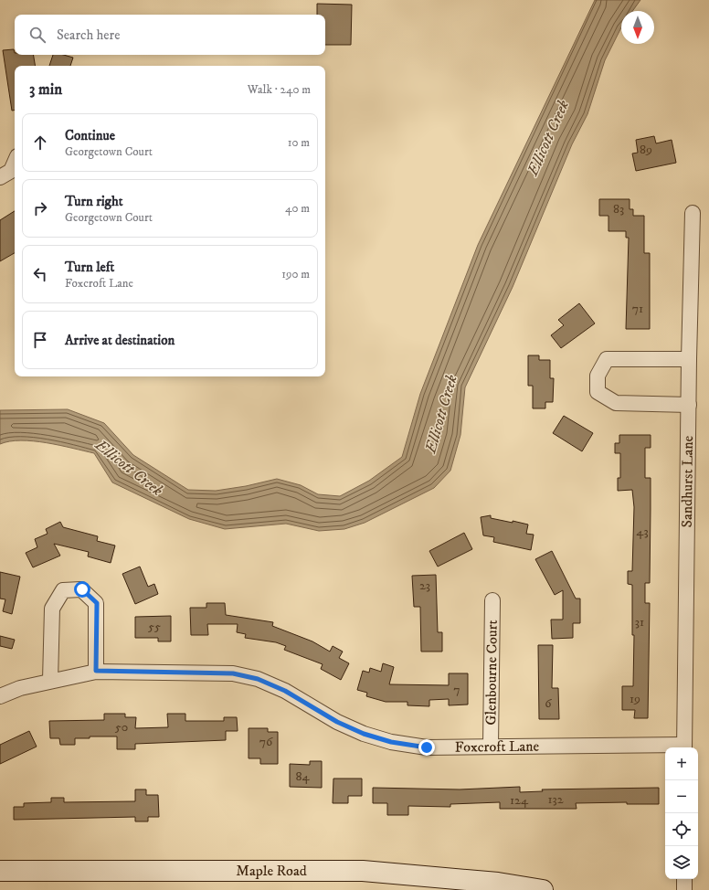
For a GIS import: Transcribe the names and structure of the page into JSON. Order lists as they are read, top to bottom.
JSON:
{
  "streets": {
    "main road": ["Maple Road"],
    "street": ["Sandhurst Lane", "Glenbourne Court", "Foxcroft Lane"]
  },
  "crossings": [
    ["Sandhurst Lane", "Foxcroft Lane"],
    ["Glenbourne Court", "Foxcroft Lane"]
  ],
  "water": ["Ellicott Creek"],
  "house_numbers": [
    "89",
    "83",
    "71",
    "43",
    "23",
    "31",
    "55",
    "7",
    "19",
    "6",
    "50",
    "76",
    "84",
    "132",
    "124"
  ],
  "north": "bottom",
  "page": {
    "search": "Search here",
    "heading": ["3 min", "Walk · 240 m"],
    "list": [
      ["Continue", "Georgetown Court", "10 m"],
      ["Turn right", "Georgetown Court", "40 m"],
      ["Turn left", "Foxcroft Lane", "190 m"],
      "Arrive at destination"
    ],
    "map_buttons": ["+", "−"]
  }
}
